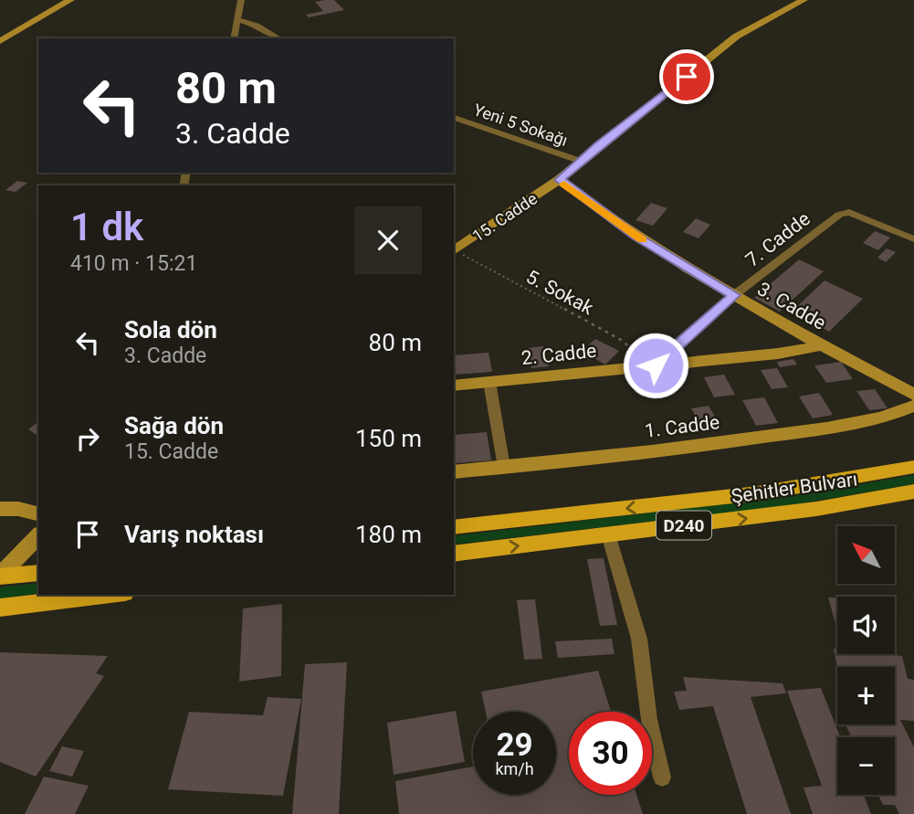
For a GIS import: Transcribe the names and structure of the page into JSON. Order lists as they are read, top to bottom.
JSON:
{
  "streets": {
    "main road": ["Şehitler Bulvarı", "D240"],
    "street": [
      "Yeni 5 Sokağı",
      "15. Cadde",
      "7. Cadde",
      "3. Cadde",
      "2. Cadde",
      "1. Cadde"
    ],
    "path": ["5. Sokak"]
  },
  "crossings": [
    ["Yeni 5 Sokağı", "15. Cadde"],
    ["15. Cadde", "5. Sokak"],
    ["15. Cadde", "3. Cadde"],
    ["7. Cadde", "5. Sokak"],
    ["7. Cadde", "3. Cadde"],
    ["7. Cadde", "2. Cadde"],
    ["5. Sokak", "2. Cadde"],
    ["3. Cadde", "2. Cadde"]
  ],
  "north": "top left",
  "page": {
    "turn": ["80 m", "3. Cadde"],
    "heading": ["1 dk", "410 m · 15:21"],
    "list": [
      {
        "name": "Sola dön",
        "note": "3. Cadde",
        "value": "80 m"
      },
      {
        "name": "Sağa dön",
        "note": "15. Cadde",
        "value": "150 m"
      },
      {
        "name": "Varış noktası",
        "value": "180 m"
      }
    ],
    "map_buttons": ["+", "−"],
    "speed": "29 km/h",
    "limit": "30"
  }
}
